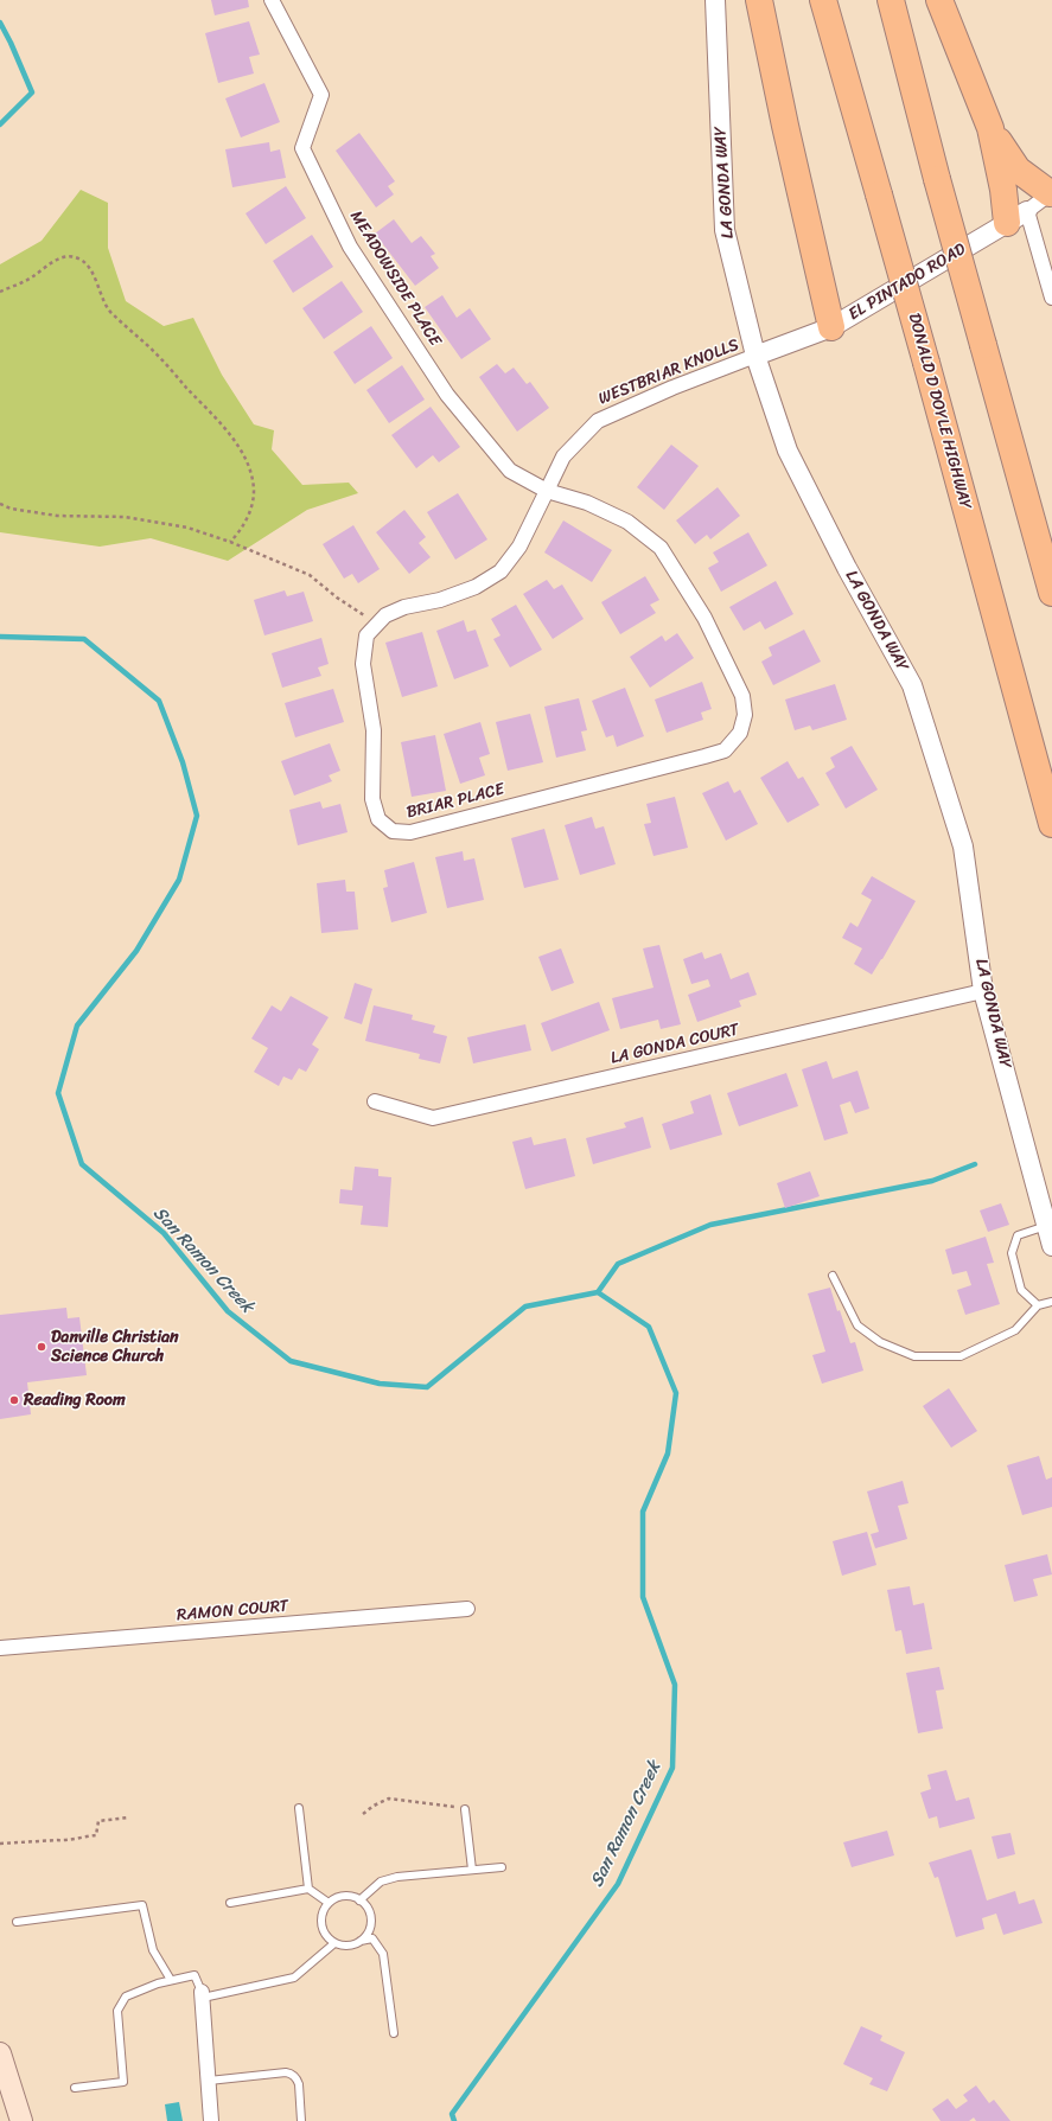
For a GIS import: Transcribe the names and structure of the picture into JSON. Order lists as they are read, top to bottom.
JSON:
{
  "streets": {
    "highway": ["DONALD D DOYLE HIGHWAY"],
    "street": [
      "LA GONDA WAY",
      "MEADOWSIDE PLACE",
      "EL PINTADO ROAD",
      "WESTBRIAR KNOLLS",
      "BRIAR PLACE",
      "LA GONDA COURT",
      "RAMON COURT"
    ]
  },
  "crossings": [
    ["LA GONDA WAY", "EL PINTADO ROAD"],
    ["LA GONDA WAY", "WESTBRIAR KNOLLS"],
    ["LA GONDA WAY", "LA GONDA COURT"],
    ["MEADOWSIDE PLACE", "WESTBRIAR KNOLLS"],
    ["MEADOWSIDE PLACE", "BRIAR PLACE"],
    ["EL PINTADO ROAD", "WESTBRIAR KNOLLS"],
    ["WESTBRIAR KNOLLS", "BRIAR PLACE"]
  ],
  "water": ["San Ramon Creek"],
  "places": ["Danville Christian Science Church", "Reading Room"]
}
